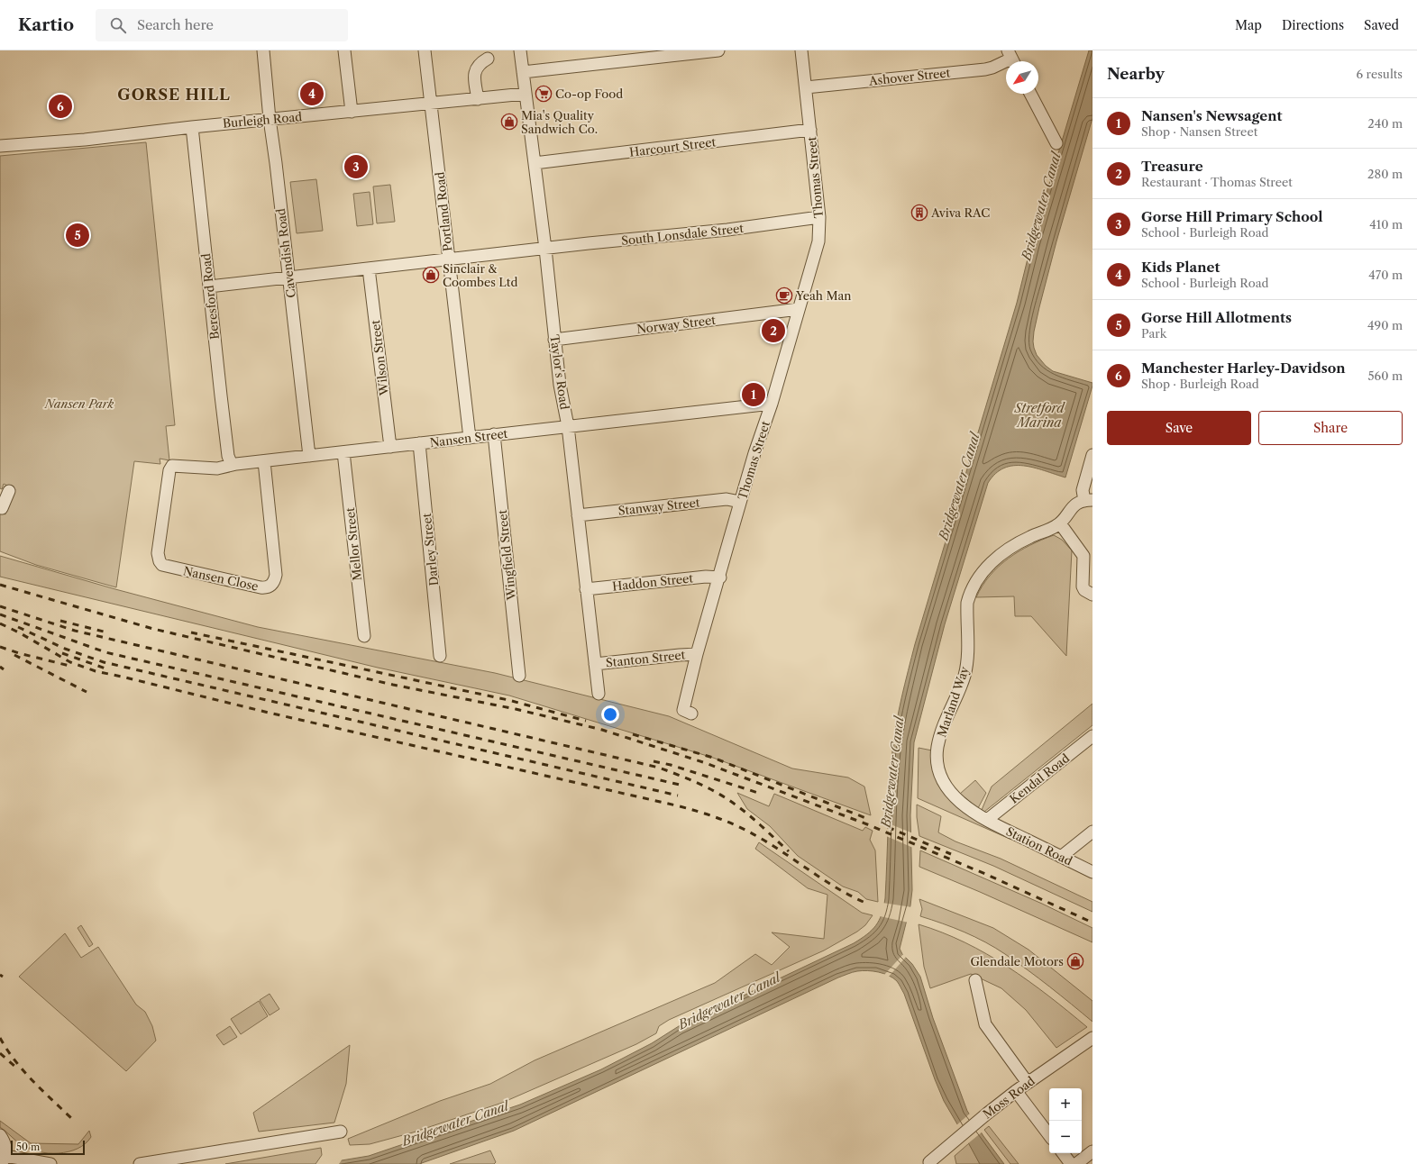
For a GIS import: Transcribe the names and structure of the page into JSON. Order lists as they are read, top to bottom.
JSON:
{
  "streets": {
    "street": [
      "Ashover Street",
      "Burleigh Road",
      "Harcourt Street",
      "Thomas Street",
      "Portland Road",
      "South Lonsdale Street",
      "Cavendish Road",
      "Beresford Road",
      "Norway Street",
      "Wilson Street",
      "Taylor's Road",
      "Nansen Street",
      "Stanway Street",
      "Mellor Street",
      "Darley Street",
      "Wingfield Street",
      "Nansen Close",
      "Haddon Street",
      "Stanton Street",
      "Marland Way",
      "Kendal Road",
      "Station Road",
      "Moss Road"
    ]
  },
  "crossings": [
    ["Ashover Street", "Thomas Street"],
    ["Burleigh Road", "Portland Road"],
    ["Burleigh Road", "Cavendish Road"],
    ["Burleigh Road", "Beresford Road"],
    ["Burleigh Road", "Taylor's Road"],
    ["Harcourt Street", "Thomas Street"],
    ["Harcourt Street", "Taylor's Road"],
    ["Thomas Street", "South Lonsdale Street"],
    ["Thomas Street", "Norway Street"],
    ["Thomas Street", "Nansen Street"],
    ["Thomas Street", "Stanway Street"],
    ["Thomas Street", "Haddon Street"],
    ["Thomas Street", "Stanton Street"],
    ["Portland Road", "South Lonsdale Street"],
    ["Portland Road", "Nansen Street"],
    ["South Lonsdale Street", "Cavendish Road"],
    ["South Lonsdale Street", "Beresford Road"],
    ["South Lonsdale Street", "Wilson Street"],
    ["South Lonsdale Street", "Taylor's Road"],
    ["Cavendish Road", "Nansen Street"],
    ["Beresford Road", "Nansen Street"],
    ["Norway Street", "Taylor's Road"],
    ["Wilson Street", "Nansen Street"],
    ["Taylor's Road", "Nansen Street"],
    ["Taylor's Road", "Stanway Street"],
    ["Taylor's Road", "Haddon Street"],
    ["Taylor's Road", "Stanton Street"],
    ["Nansen Street", "Mellor Street"],
    ["Nansen Street", "Darley Street"],
    ["Nansen Street", "Wingfield Street"],
    ["Nansen Street", "Nansen Close"],
    ["Marland Way", "Kendal Road"],
    ["Marland Way", "Station Road"],
    ["Kendal Road", "Station Road"]
  ],
  "districts": ["GORSE HILL"],
  "water": ["Bridgewater Canal", "Stretford Marina"],
  "parks": ["Nansen Park"],
  "places": {
    "supermarket": ["Co-op Food"],
    "shop": ["Mia's Quality Sandwich Co.", "Sinclair & Coombes Ltd", "Glendale Motors"],
    "building": ["Aviva RAC"],
    "cafe": ["Yeah Man"]
  },
  "scale_bar": "50 m",
  "north": "bottom left",
  "page": {
    "header": "Kartio",
    "search": "Search here",
    "nav": ["Map", "Directions", "Saved"],
    "heading": ["Nearby", "6 results"],
    "pins": [
      "4",
      "6",
      "3",
      "5",
      "2",
      "1"
    ],
    "list": [
      {
        "mark": "1",
        "name": "Nansen's Newsagent",
        "note": "Shop · Nansen Street",
        "value": "240 m"
      },
      {
        "mark": "2",
        "name": "Treasure",
        "note": "Restaurant · Thomas Street",
        "value": "280 m"
      },
      {
        "mark": "3",
        "name": "Gorse Hill Primary School",
        "note": "School · Burleigh Road",
        "value": "410 m"
      },
      {
        "mark": "4",
        "name": "Kids Planet",
        "note": "School · Burleigh Road",
        "value": "470 m"
      },
      {
        "mark": "5",
        "name": "Gorse Hill Allotments",
        "note": "Park",
        "value": "490 m"
      },
      {
        "mark": "6",
        "name": "Manchester Harley-Davidson",
        "note": "Shop · Burleigh Road",
        "value": "560 m"
      }
    ],
    "buttons": ["Save", "Share"],
    "map_buttons": ["+", "−"],
    "scale": "50 m"
  }
}
